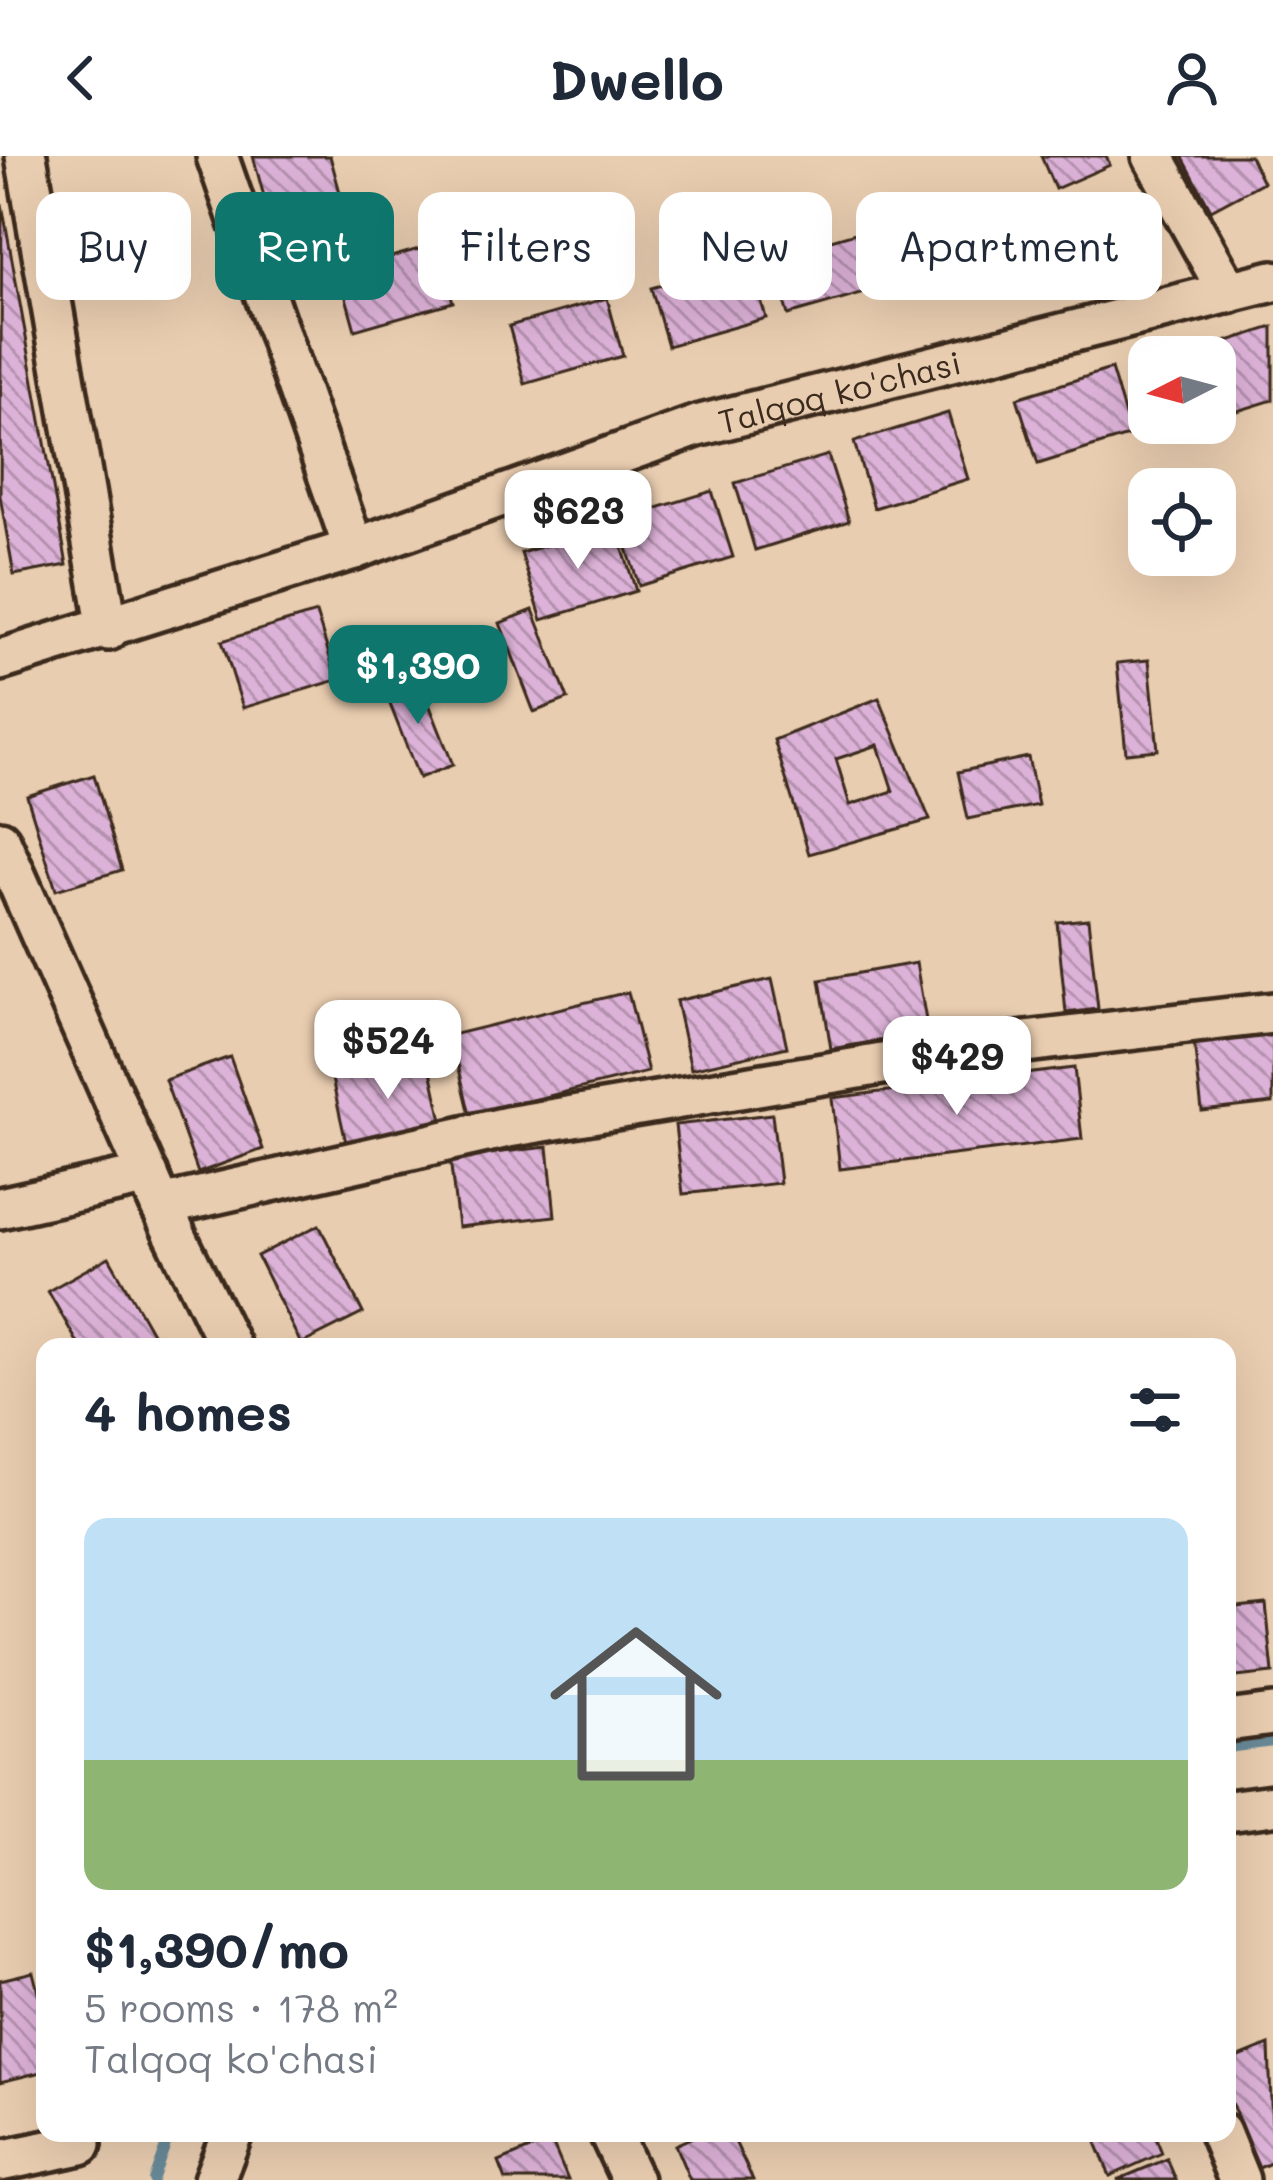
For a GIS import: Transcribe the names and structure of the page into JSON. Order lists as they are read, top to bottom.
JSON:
{
  "streets": {
    "street": ["Talqoq ko'chasi"]
  },
  "north": "left",
  "page": {
    "header": "Dwello",
    "chip": [
      "Buy",
      "Rent",
      "Filters",
      "New",
      "Apartment"
    ],
    "price": [
      "$623",
      "$1,390",
      "$524",
      "$429"
    ],
    "heading": "4 homes",
    "list": [
      {
        "name": "$1,390/mo",
        "note": "5 rooms · 178 m² · Talqoq ko'chasi"
      }
    ]
  }
}
